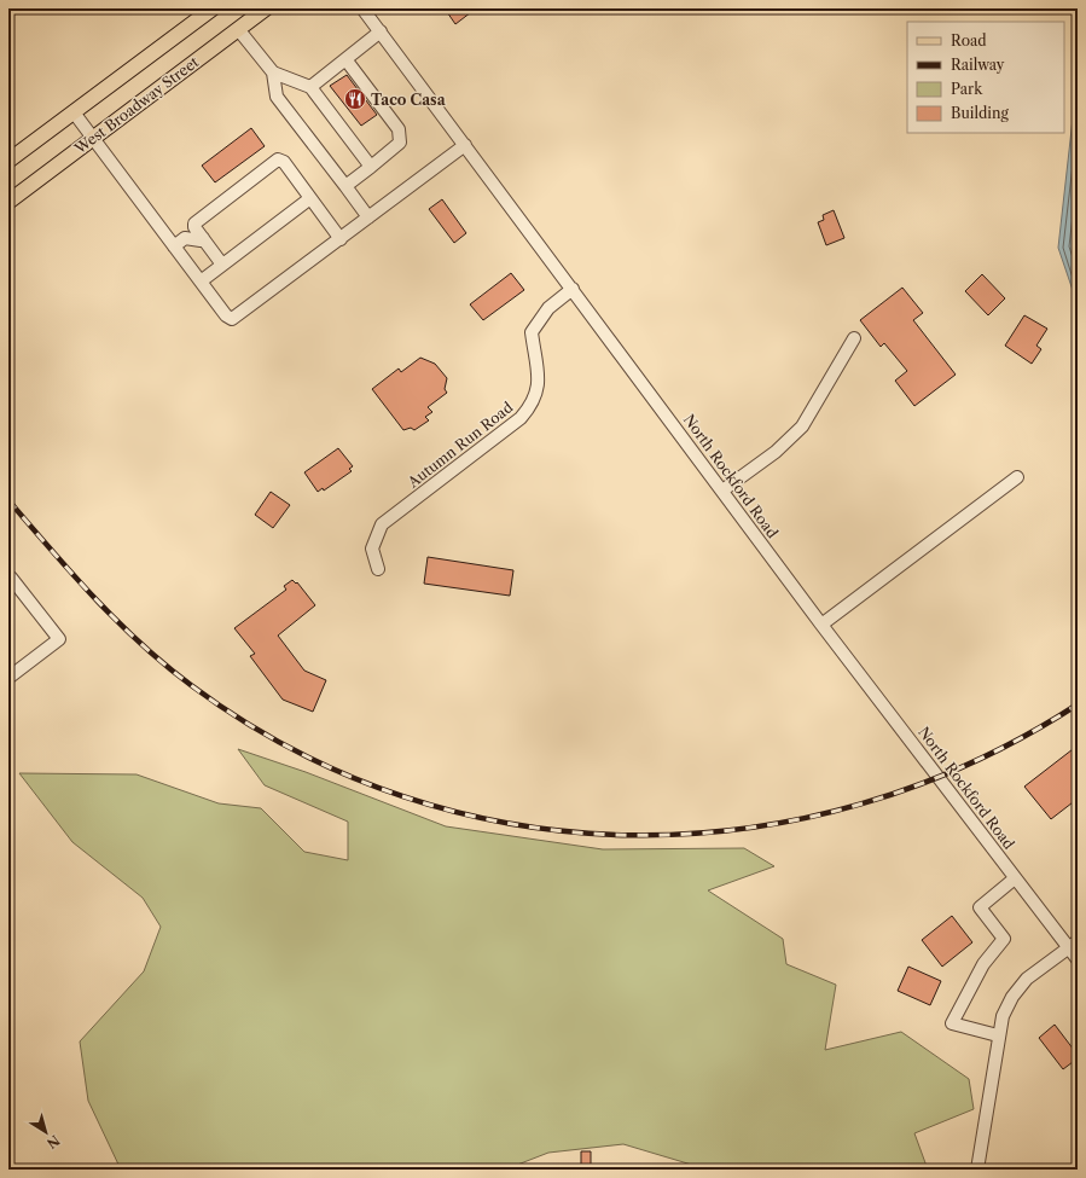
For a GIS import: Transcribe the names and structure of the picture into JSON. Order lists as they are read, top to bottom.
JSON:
{
  "streets": {
    "main road": ["West Broadway Street"],
    "street": ["Autumn Run Road", "North Rockford Road"]
  },
  "crossings": [
    ["Autumn Run Road", "North Rockford Road"]
  ],
  "places": {
    "restaurant": ["Taco Casa"]
  },
  "legend": [
    "Road",
    "Railway",
    "Park",
    "Building"
  ],
  "north": "bottom right"
}
